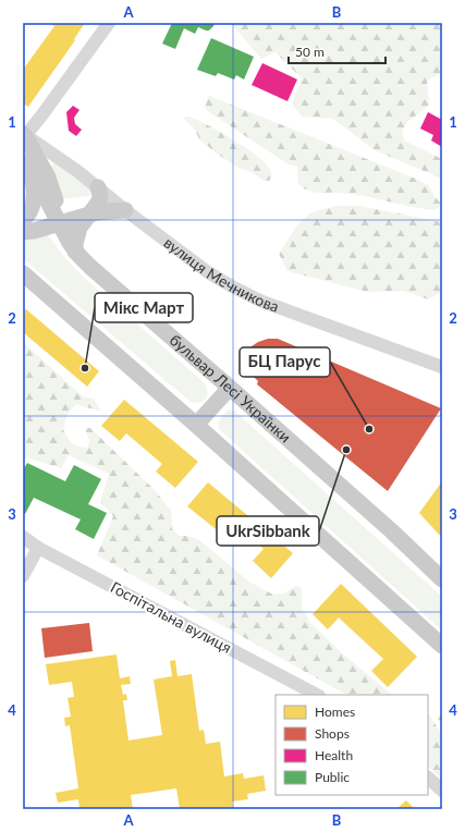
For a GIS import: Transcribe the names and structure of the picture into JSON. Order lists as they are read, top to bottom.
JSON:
{
  "streets": {
    "main road": ["бульвар Лесі Українки"],
    "street": ["вулиця Мечникова", "Госпітальна вулиця"]
  },
  "places": ["Мікс Март", "БЦ Парус", "UkrSibbank"],
  "legend": [
    "Homes",
    "Shops",
    "Health",
    "Public"
  ],
  "scale_bar": "50 m",
  "grid": {
    "columns": ["A", "B"],
    "rows": [
      "1",
      "2",
      "3",
      "4"
    ]
  }
}
